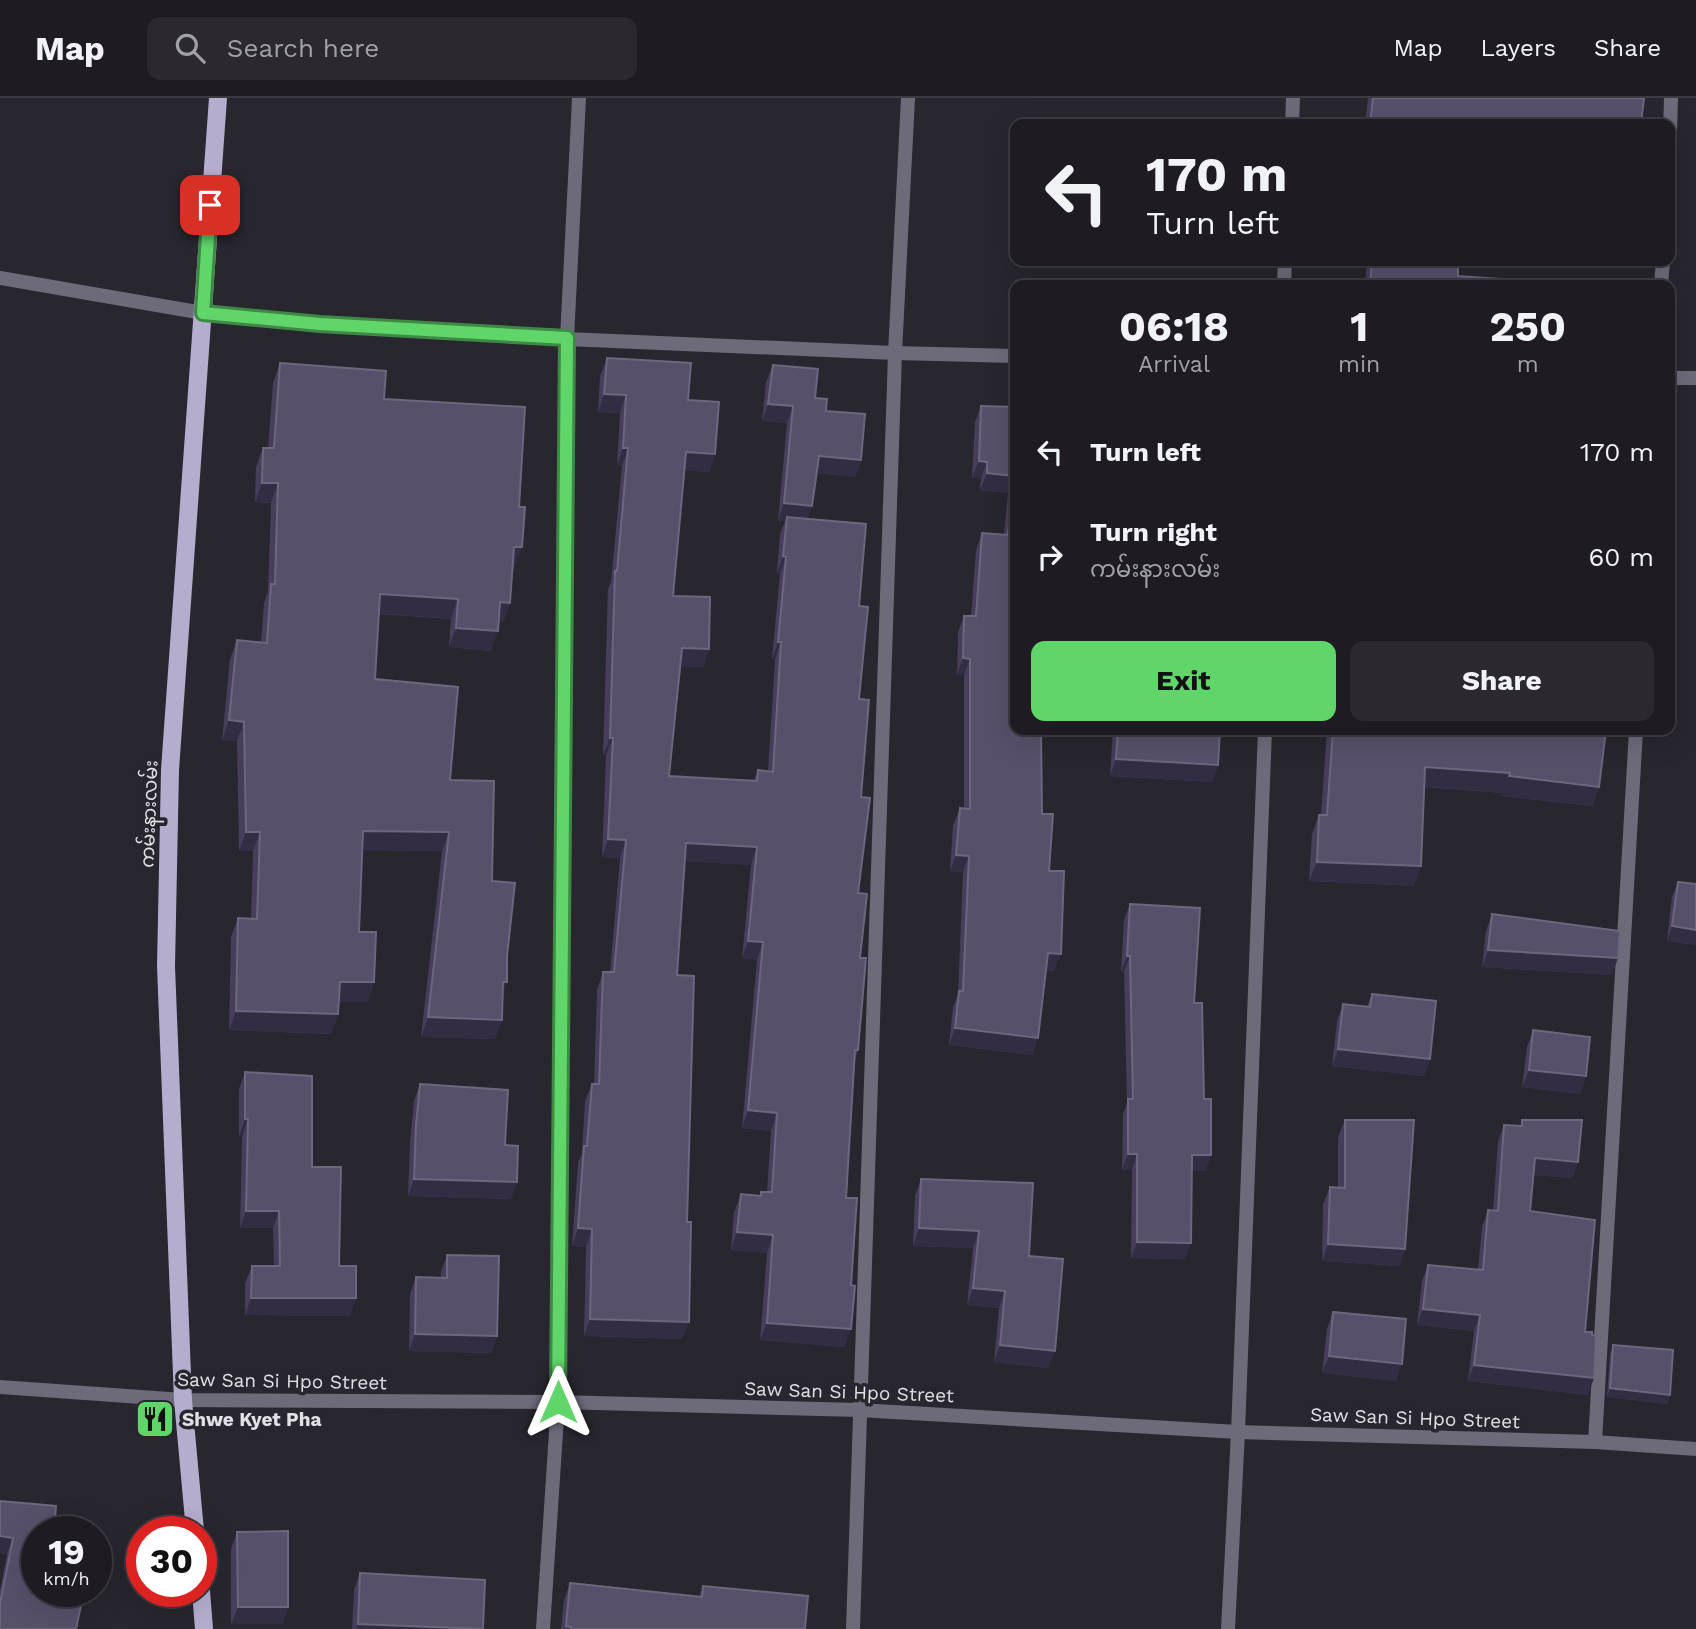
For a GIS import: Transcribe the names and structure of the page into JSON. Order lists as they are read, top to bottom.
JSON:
{
  "streets": {
    "main road": ["ကမ်းနားလမ်း"],
    "street": ["Saw San Si Hpo Street"]
  },
  "crossings": [
    ["ကမ်းနားလမ်း", "Saw San Si Hpo Street"]
  ],
  "places": {
    "restaurant": ["Shwe Kyet Pha"]
  },
  "page": {
    "header": "Map",
    "search": "Search here",
    "nav": ["Map", "Layers", "Share"],
    "turn": ["170 m", "Turn left"],
    "eta": [
      "06:18",
      "Arrival",
      "1",
      "min",
      "250",
      "m"
    ],
    "list": [
      {
        "name": "Turn left",
        "value": "170 m"
      },
      {
        "name": "Turn right",
        "note": "ကမ်းနားလမ်း",
        "value": "60 m"
      }
    ],
    "buttons": ["Exit", "Share"],
    "speed": "19 km/h",
    "limit": "30"
  }
}
